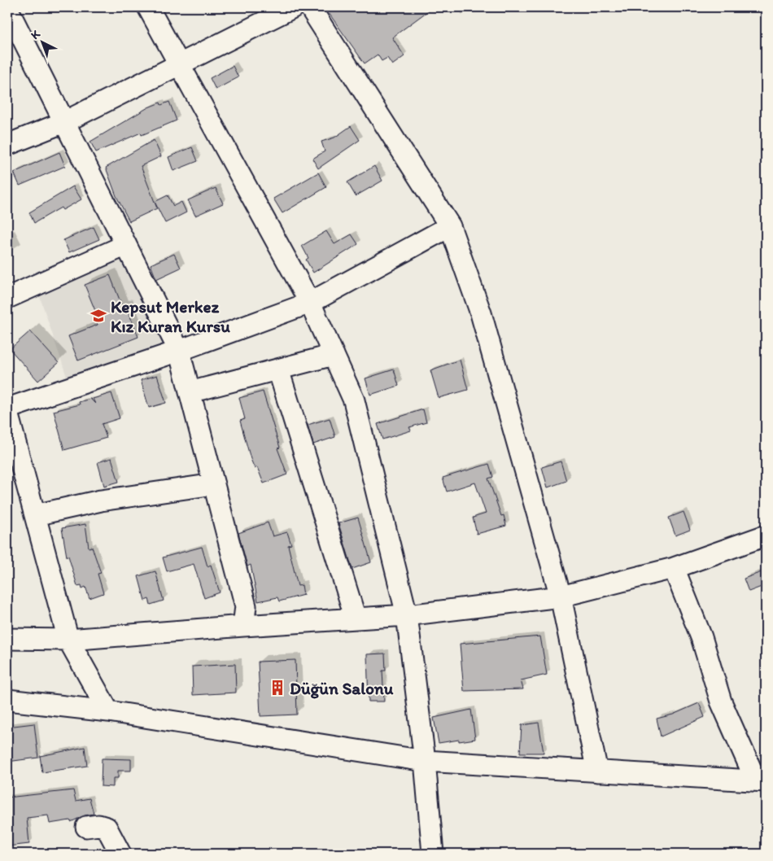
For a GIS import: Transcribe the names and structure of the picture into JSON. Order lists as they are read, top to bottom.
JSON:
{
  "places": {
    "school or university": ["Kepsut Merkez Kız Kuran Kursu"],
    "building": ["Düğün Salonu"]
  },
  "north": "top left"
}
